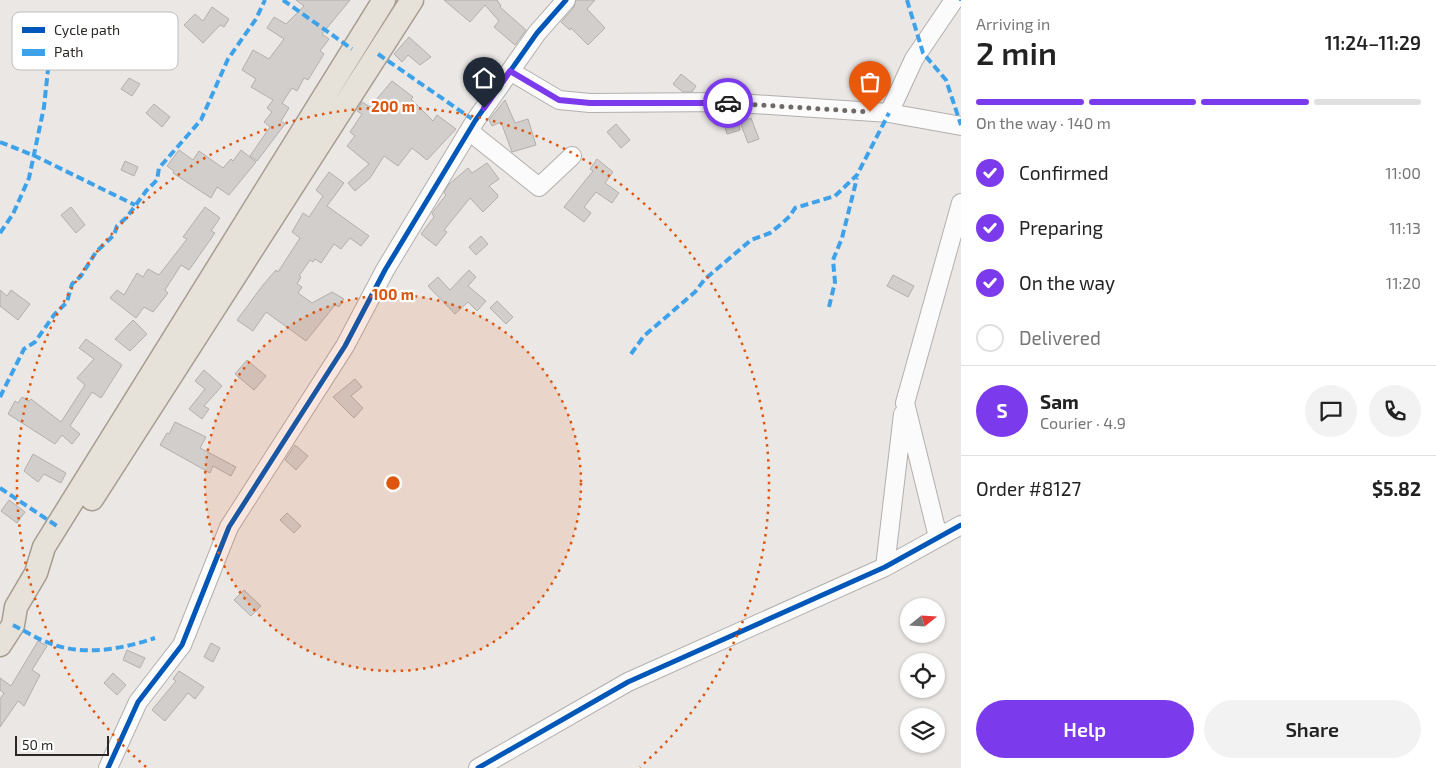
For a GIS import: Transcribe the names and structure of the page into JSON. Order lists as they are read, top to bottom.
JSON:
{
  "legend": ["Cycle path", "Path"],
  "scale_bar": "50 m",
  "north": "right",
  "page": {
    "heading": ["2 min", "Arriving in", "11:24–11:29"],
    "panel": [
      "Sam",
      "Courier · 4.9",
      "Order #8127",
      "$5.82"
    ],
    "bar": "On the way · 140 m",
    "list": [
      ["Confirmed", "11:00"],
      ["Preparing", "11:13"],
      ["On the way", "11:20"],
      "Delivered"
    ],
    "round": "S",
    "buttons": ["Help", "Share"],
    "scale": "50 m"
  },
  "rings": ["200 m", "100 m"]
}
